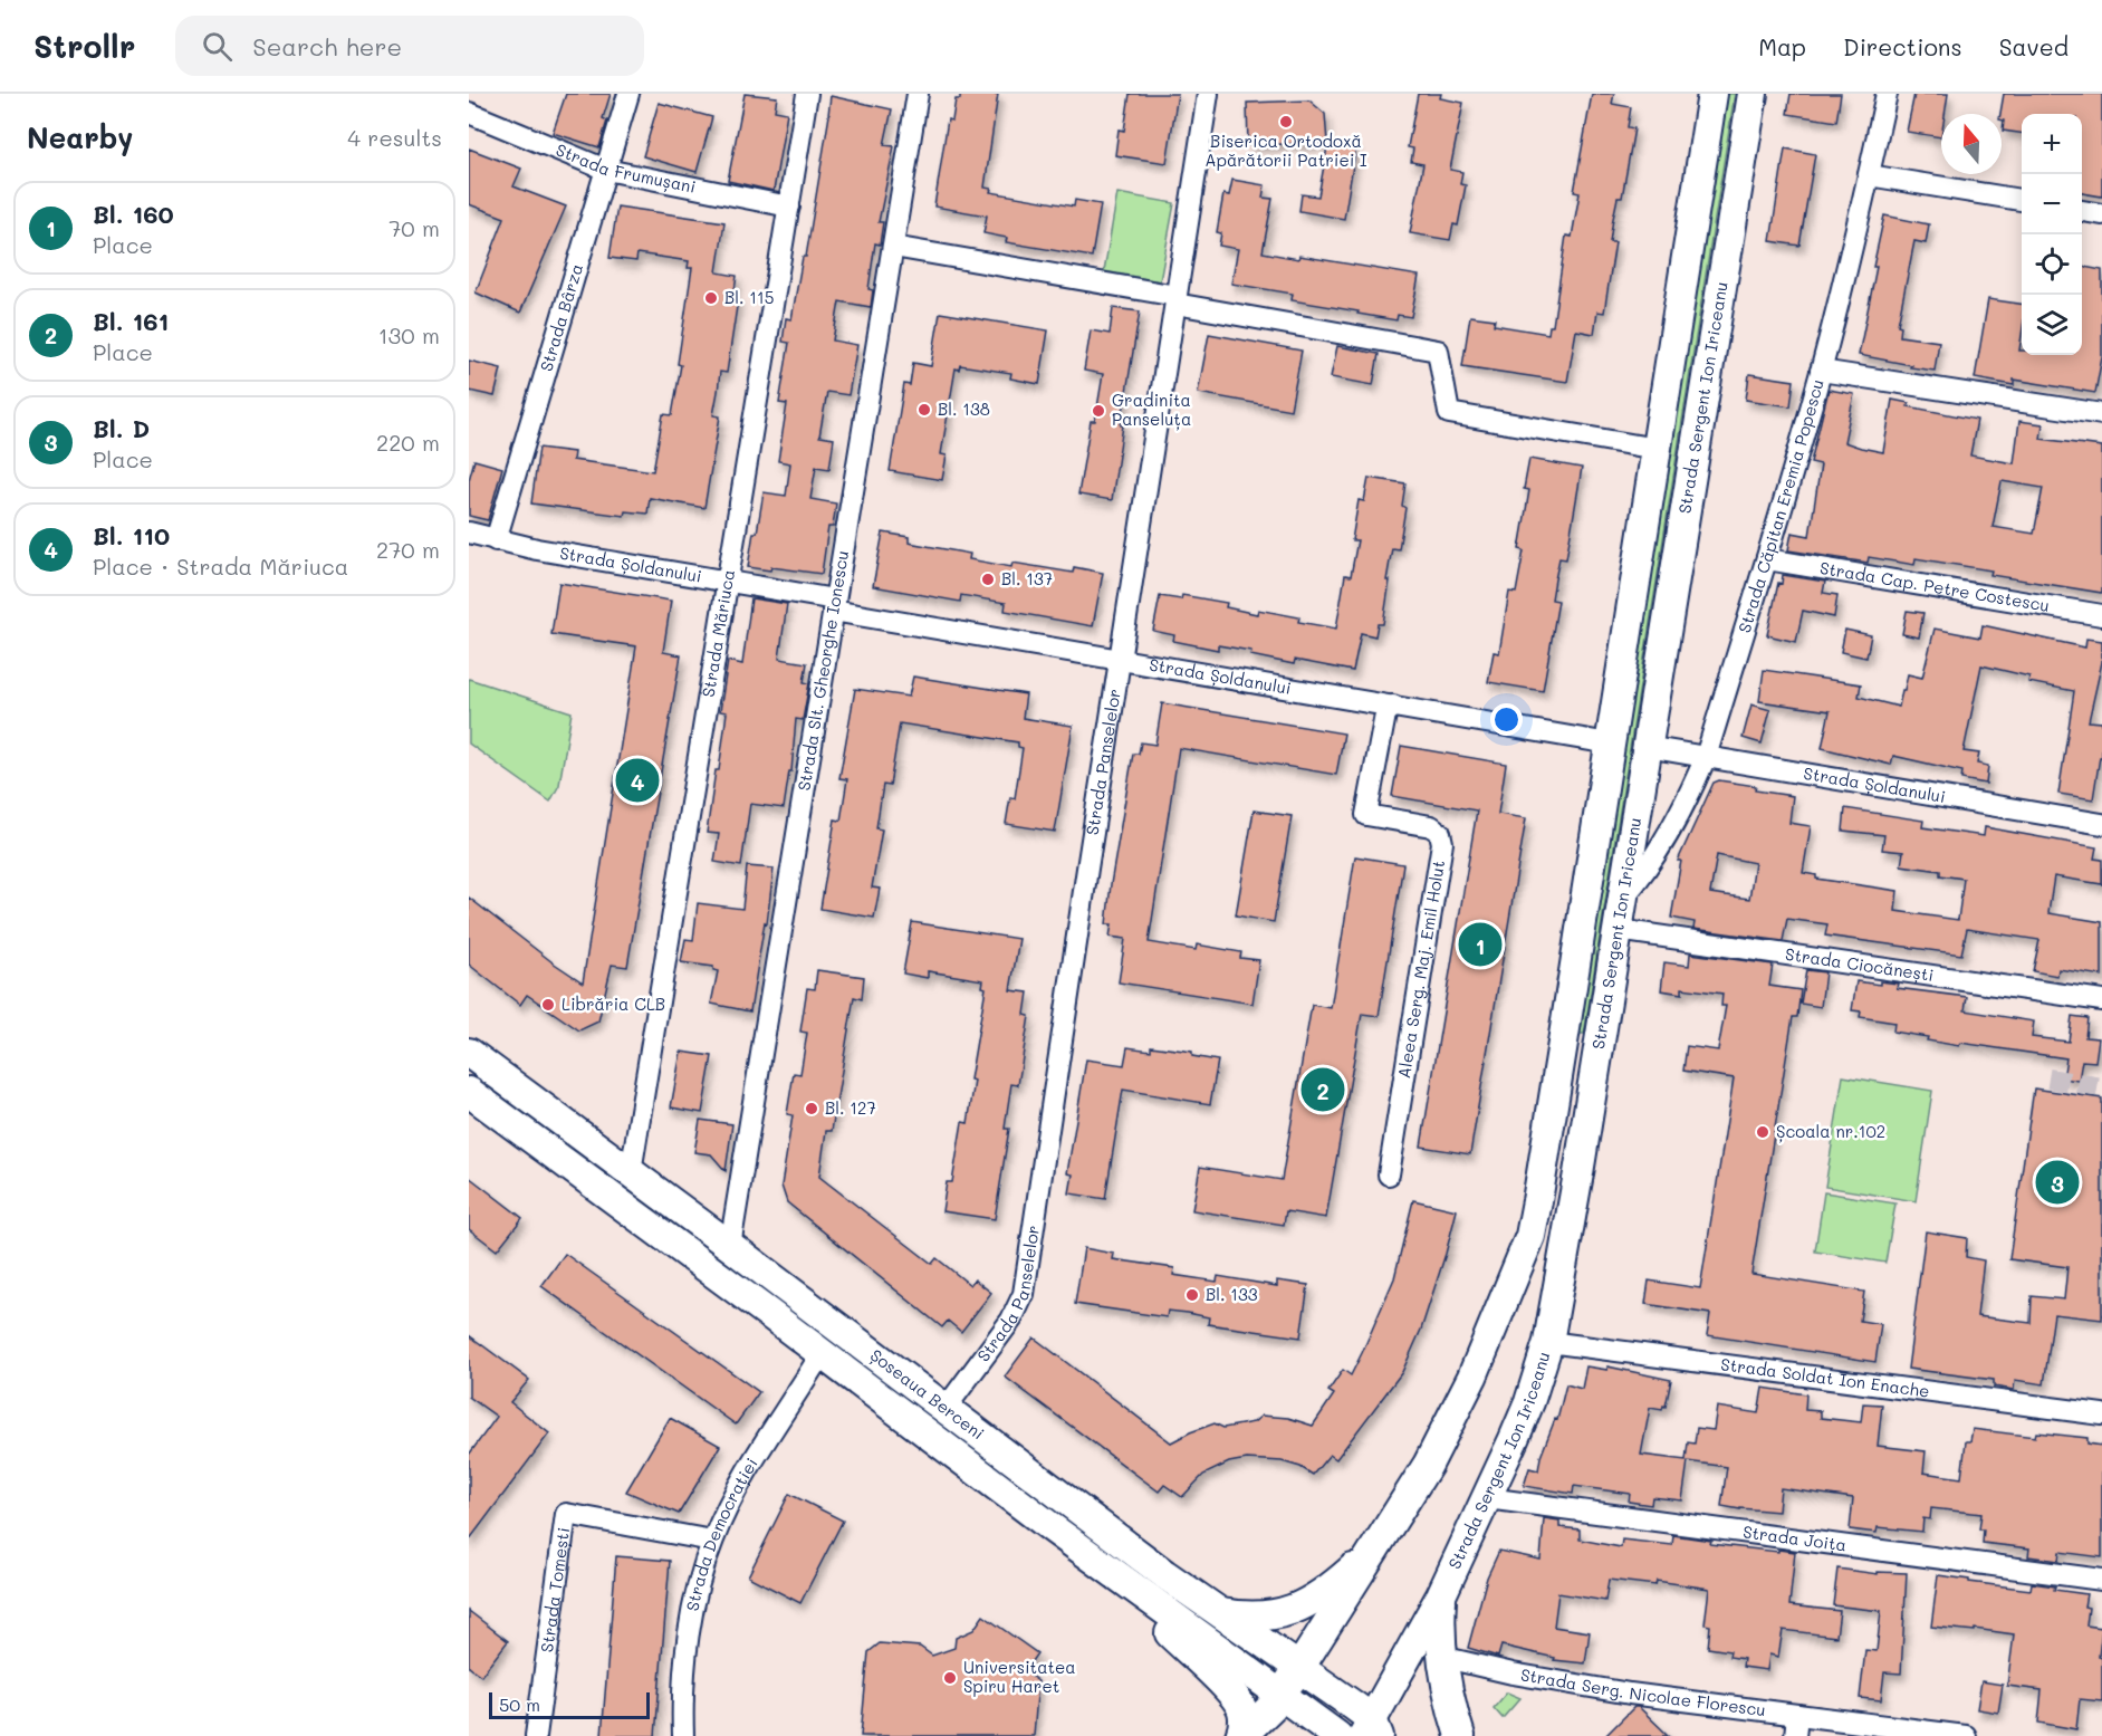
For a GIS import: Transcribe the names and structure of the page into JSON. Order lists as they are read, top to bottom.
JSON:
{
  "streets": {
    "main road": ["Strada Sergent Ion Iriceanu", "Șoseaua Berceni"],
    "street": [
      "Strada Frumușani",
      "Strada Bârza",
      "Strada Căpitan Eremia Popescu",
      "Strada Șoldanului",
      "Strada Cap. Petre Costescu",
      "Strada Măriuca",
      "Strada Slt. Gheorghe Ionescu",
      "Strada Panselelor",
      "Strada Ciocănești",
      "Aleea Serg. Maj. Emil Holut",
      "Strada Soldat Ion Enache",
      "Strada Democrației",
      "Strada Joița",
      "Strada Tomești",
      "Strada Serg. Nicolae Florescu"
    ]
  },
  "crossings": [
    ["Strada Frumușani", "Strada Bârza"],
    ["Strada Frumușani", "Strada Măriuca"],
    ["Strada Bârza", "Strada Șoldanului"],
    ["Strada Sergent Ion Iriceanu", "Strada Căpitan Eremia Popescu"],
    ["Strada Sergent Ion Iriceanu", "Strada Șoldanului"],
    ["Strada Sergent Ion Iriceanu", "Strada Ciocănești"],
    ["Strada Sergent Ion Iriceanu", "Strada Soldat Ion Enache"],
    ["Strada Sergent Ion Iriceanu", "Șoseaua Berceni"],
    ["Strada Sergent Ion Iriceanu", "Strada Joița"],
    ["Strada Căpitan Eremia Popescu", "Strada Șoldanului"],
    ["Strada Căpitan Eremia Popescu", "Strada Cap. Petre Costescu"],
    ["Strada Șoldanului", "Strada Măriuca"],
    ["Strada Șoldanului", "Strada Slt. Gheorghe Ionescu"],
    ["Strada Șoldanului", "Strada Panselelor"],
    ["Strada Șoldanului", "Aleea Serg. Maj. Emil Holut"],
    ["Strada Măriuca", "Șoseaua Berceni"],
    ["Strada Slt. Gheorghe Ionescu", "Șoseaua Berceni"],
    ["Strada Panselelor", "Șoseaua Berceni"],
    ["Șoseaua Berceni", "Strada Democrației"],
    ["Strada Democrației", "Strada Tomești"]
  ],
  "places": [
    "Biserica Ortodoxă Apărătorii Patriei I",
    "Bl. 115",
    "Bl. 138",
    "Gradinita Panseluța",
    "Bl. 137",
    "Librăria CLB",
    "Bl. 127",
    "Școala nr.102",
    "Bl. 133",
    "Universitatea Spiru Haret"
  ],
  "scale_bar": "50 m",
  "north": "top",
  "page": {
    "header": "Strollr",
    "search": "Search here",
    "nav": ["Map", "Directions", "Saved"],
    "heading": ["Nearby", "4 results"],
    "map_buttons": ["+", "−"],
    "list": [
      {
        "mark": "1",
        "name": "Bl. 160",
        "note": "Place",
        "value": "70 m"
      },
      {
        "mark": "2",
        "name": "Bl. 161",
        "note": "Place",
        "value": "130 m"
      },
      {
        "mark": "3",
        "name": "Bl. D",
        "note": "Place",
        "value": "220 m"
      },
      {
        "mark": "4",
        "name": "Bl. 110",
        "note": "Place · Strada Măriuca",
        "value": "270 m"
      }
    ],
    "pins": [
      "4",
      "1",
      "2",
      "3"
    ],
    "scale": "50 m"
  }
}
